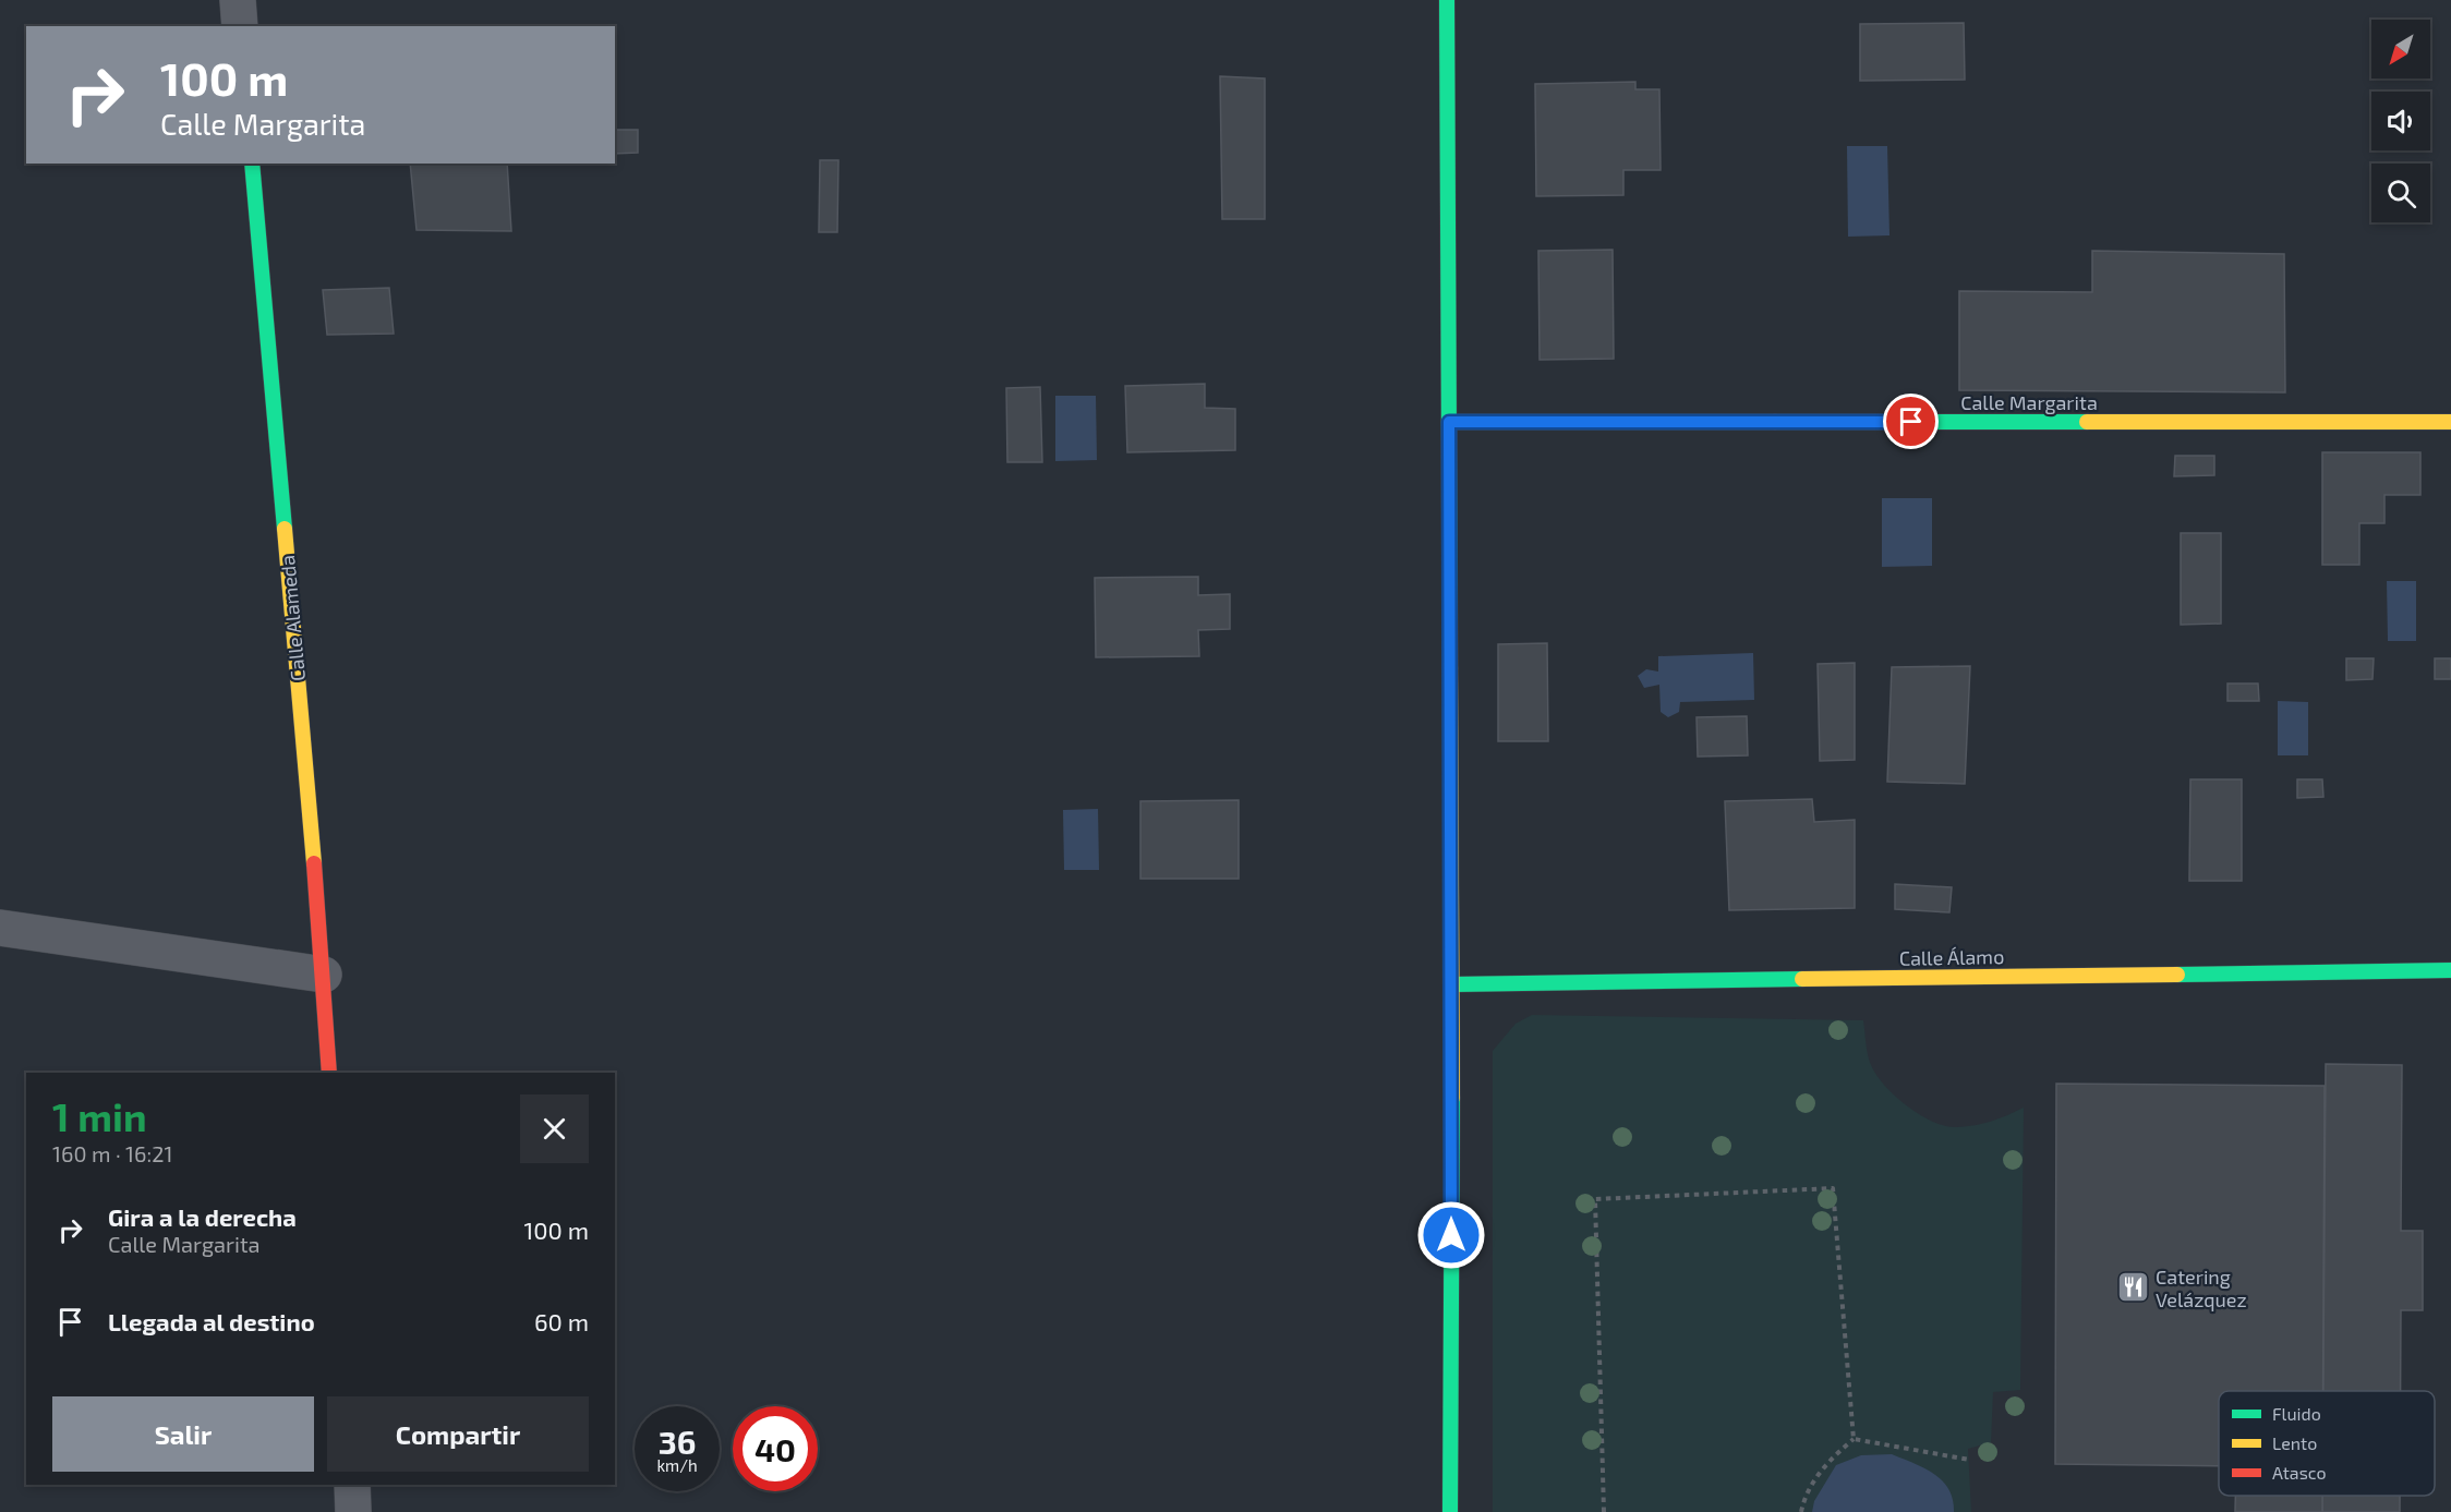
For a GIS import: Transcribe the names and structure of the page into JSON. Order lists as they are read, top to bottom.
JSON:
{
  "streets": {
    "street": ["Calle Margarita", "Calle Alameda", "Calle Álamo"]
  },
  "places": {
    "restaurant": ["Catering Velázquez"]
  },
  "legend": ["Fluido", "Lento", "Atasco"],
  "north": "bottom left",
  "page": {
    "turn": ["100 m", "Calle Margarita"],
    "heading": ["1 min", "160 m · 16:21"],
    "list": [
      {
        "name": "Gira a la derecha",
        "note": "Calle Margarita",
        "value": "100 m"
      },
      {
        "name": "Llegada al destino",
        "value": "60 m"
      }
    ],
    "buttons": ["Salir", "Compartir"],
    "speed": "36 km/h",
    "limit": "40"
  }
}
